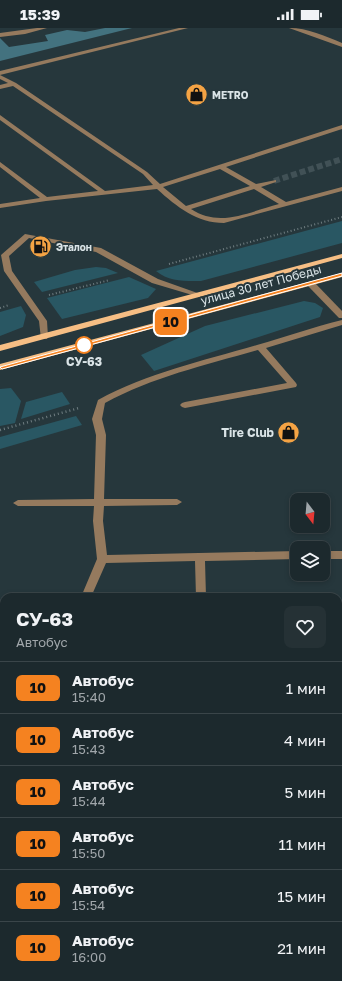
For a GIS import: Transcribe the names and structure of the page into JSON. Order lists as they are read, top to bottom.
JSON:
{
  "streets": {
    "main road": ["улица 30 лет Победы"]
  },
  "places": {
    "shop": ["METRO", "Tire Club"],
    "fuel station": ["Эталон"],
    "other": ["СУ-63"]
  },
  "lines": ["bus line 10"],
  "north": "bottom",
  "page": {
    "status": "15:39",
    "on_map": "10",
    "heading": ["СУ-63", "Автобус"],
    "list": [
      {
        "mark": "10",
        "name": "Автобус",
        "note": "15:40",
        "value": "1 мин"
      },
      {
        "mark": "10",
        "name": "Автобус",
        "note": "15:43",
        "value": "4 мин"
      },
      {
        "mark": "10",
        "name": "Автобус",
        "note": "15:44",
        "value": "5 мин"
      },
      {
        "mark": "10",
        "name": "Автобус",
        "note": "15:50",
        "value": "11 мин"
      },
      {
        "mark": "10",
        "name": "Автобус",
        "note": "15:54",
        "value": "15 мин"
      },
      {
        "mark": "10",
        "name": "Автобус",
        "note": "16:00",
        "value": "21 мин"
      }
    ]
  }
}
